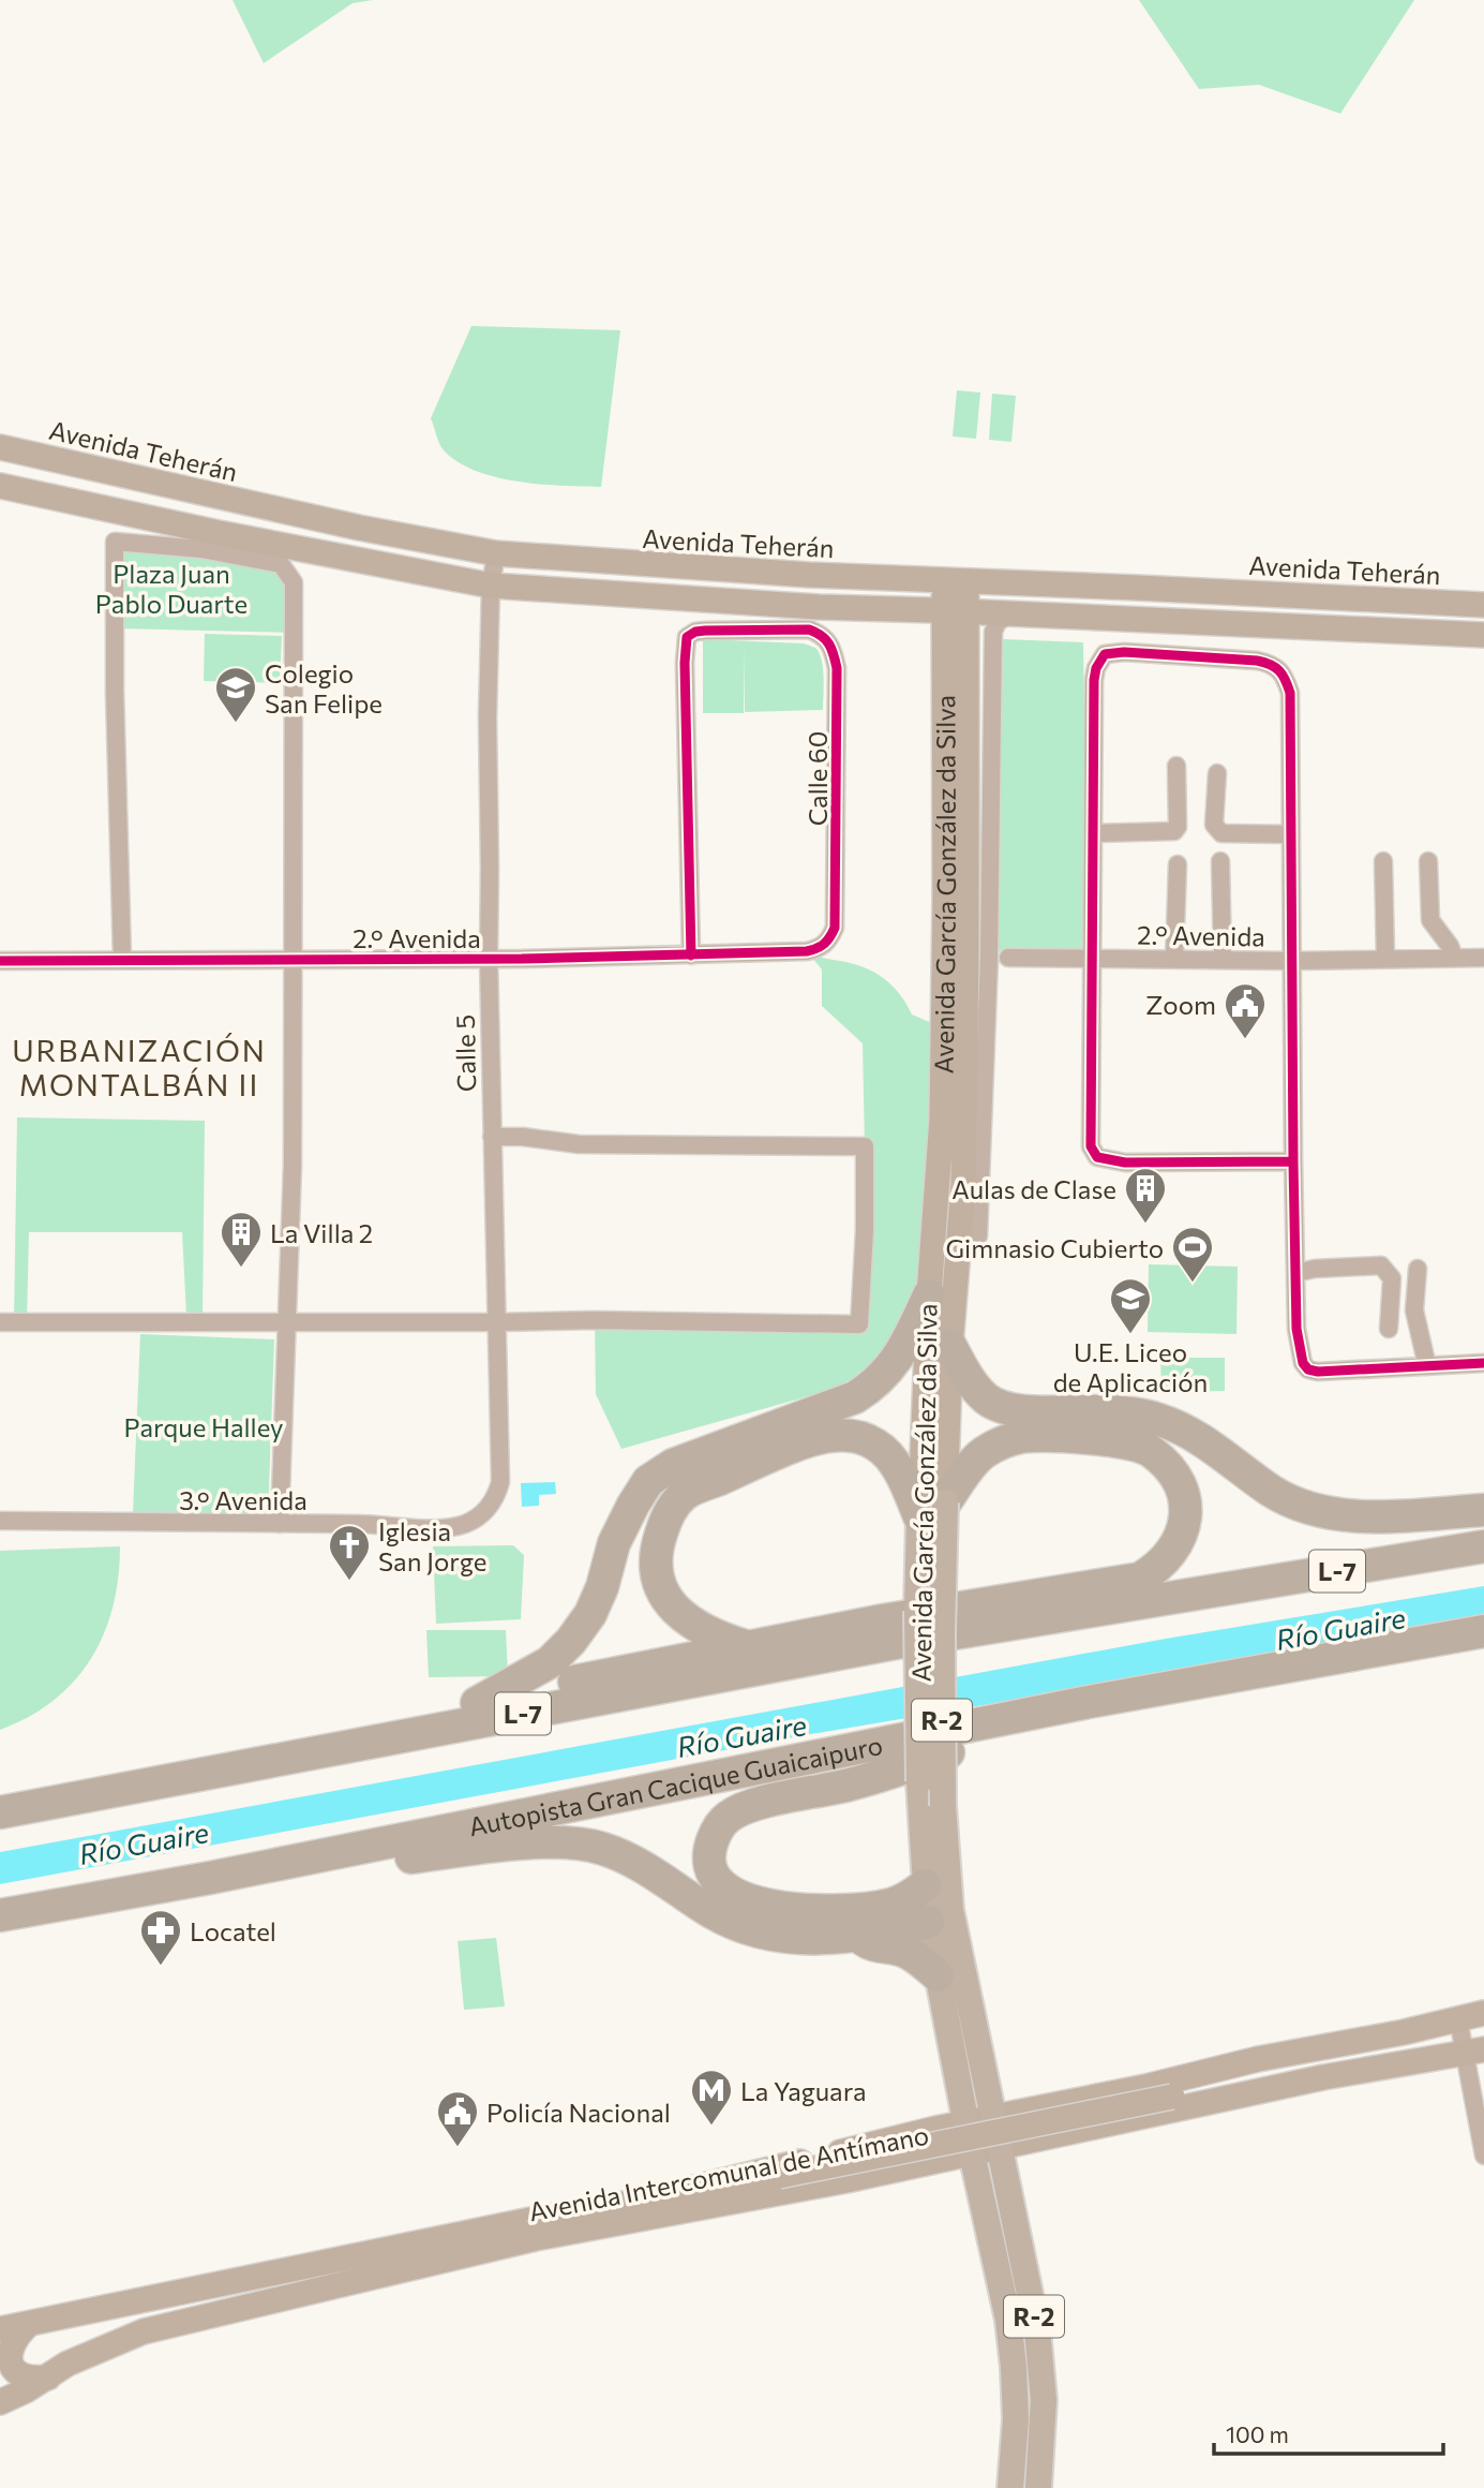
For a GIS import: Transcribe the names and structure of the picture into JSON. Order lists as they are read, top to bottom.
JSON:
{
  "streets": {
    "highway": ["L-7", "Autopista Gran Cacique Guaicaipuro"],
    "main road": [
      "Avenida Teherán",
      "Avenida García González da Silva",
      "R-2",
      "Avenida Intercomunal de Antímano"
    ],
    "street": [
      "Calle 60",
      "2.° Avenida",
      "Calle 5",
      "3.° Avenida"
    ]
  },
  "crossings": [
    ["Avenida Teherán", "Avenida García González da Silva"],
    ["Avenida Teherán", "Calle 5"],
    ["Calle 60", "2.° Avenida"],
    ["Avenida García González da Silva", "Avenida Intercomunal de Antímano"],
    ["2.° Avenida", "Calle 5"],
    ["Calle 5", "3.° Avenida"]
  ],
  "districts": ["URBANIZACIÓN MONTALBÁN II"],
  "water": ["Río Guaire"],
  "parks": ["Plaza Juan Pablo Duarte", "Parque Halley"],
  "places": {
    "school or university": ["Colegio San Felipe", "U.E. Liceo de Aplicación"],
    "public building": ["Zoom", "Policía Nacional"],
    "building": ["Aulas de Clase", "La Villa 2"],
    "sports": ["Gimnasio Cubierto"],
    "church": ["Iglesia San Jorge"],
    "pharmacy": ["Locatel"],
    "metro station": ["La Yaguara"]
  },
  "scale_bar": "100 m"
}
